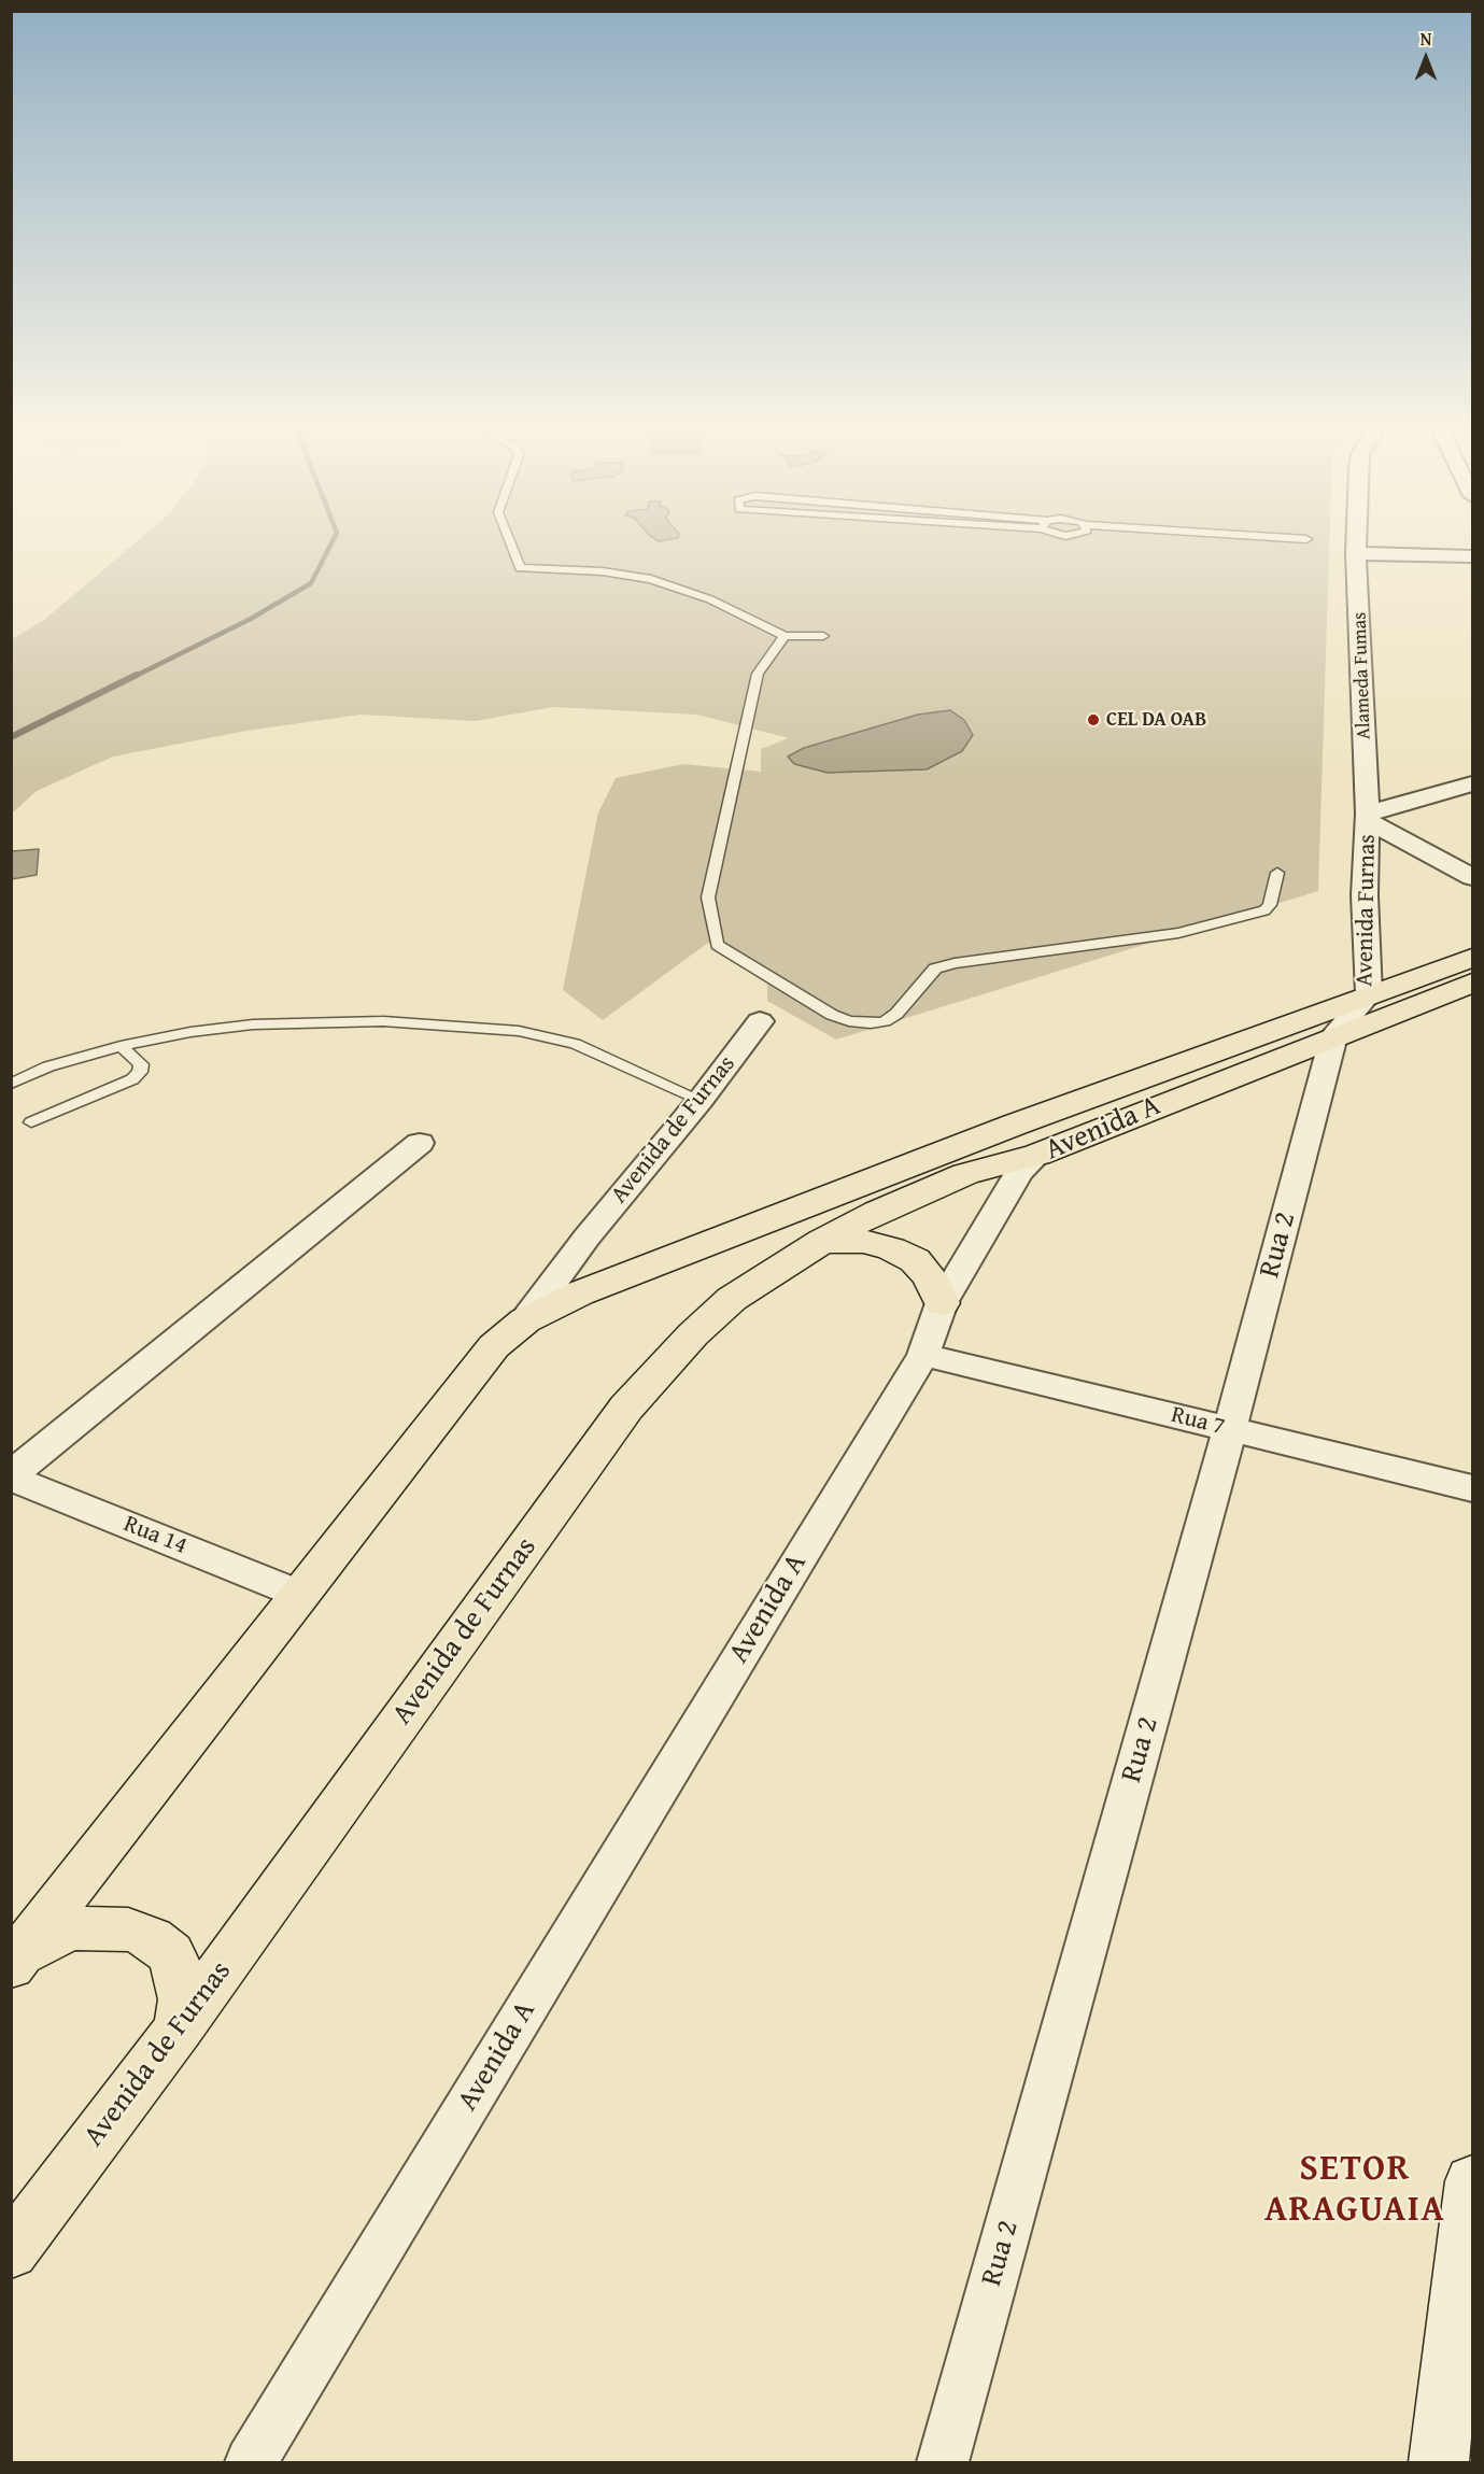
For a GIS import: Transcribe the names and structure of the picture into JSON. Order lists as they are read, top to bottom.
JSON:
{
  "streets": {
    "main road": ["Avenida A", "Avenida de Furnas"],
    "street": [
      "Alameda Fumas",
      "Avenida Furnas",
      "Rua 2",
      "Rua 7",
      "Rua 14"
    ]
  },
  "crossings": [
    ["Alameda Fumas", "Avenida Furnas"],
    ["Avenida Furnas", "Avenida A"],
    ["Avenida Furnas", "Rua 2"],
    ["Avenida A", "Avenida de Furnas"],
    ["Avenida A", "Rua 2"],
    ["Avenida A", "Rua 7"],
    ["Avenida de Furnas", "Rua 14"],
    ["Rua 2", "Rua 7"]
  ],
  "districts": ["SETOR ARAGUAIA"],
  "places": ["CEL DA OAB"],
  "north": "top"
}
